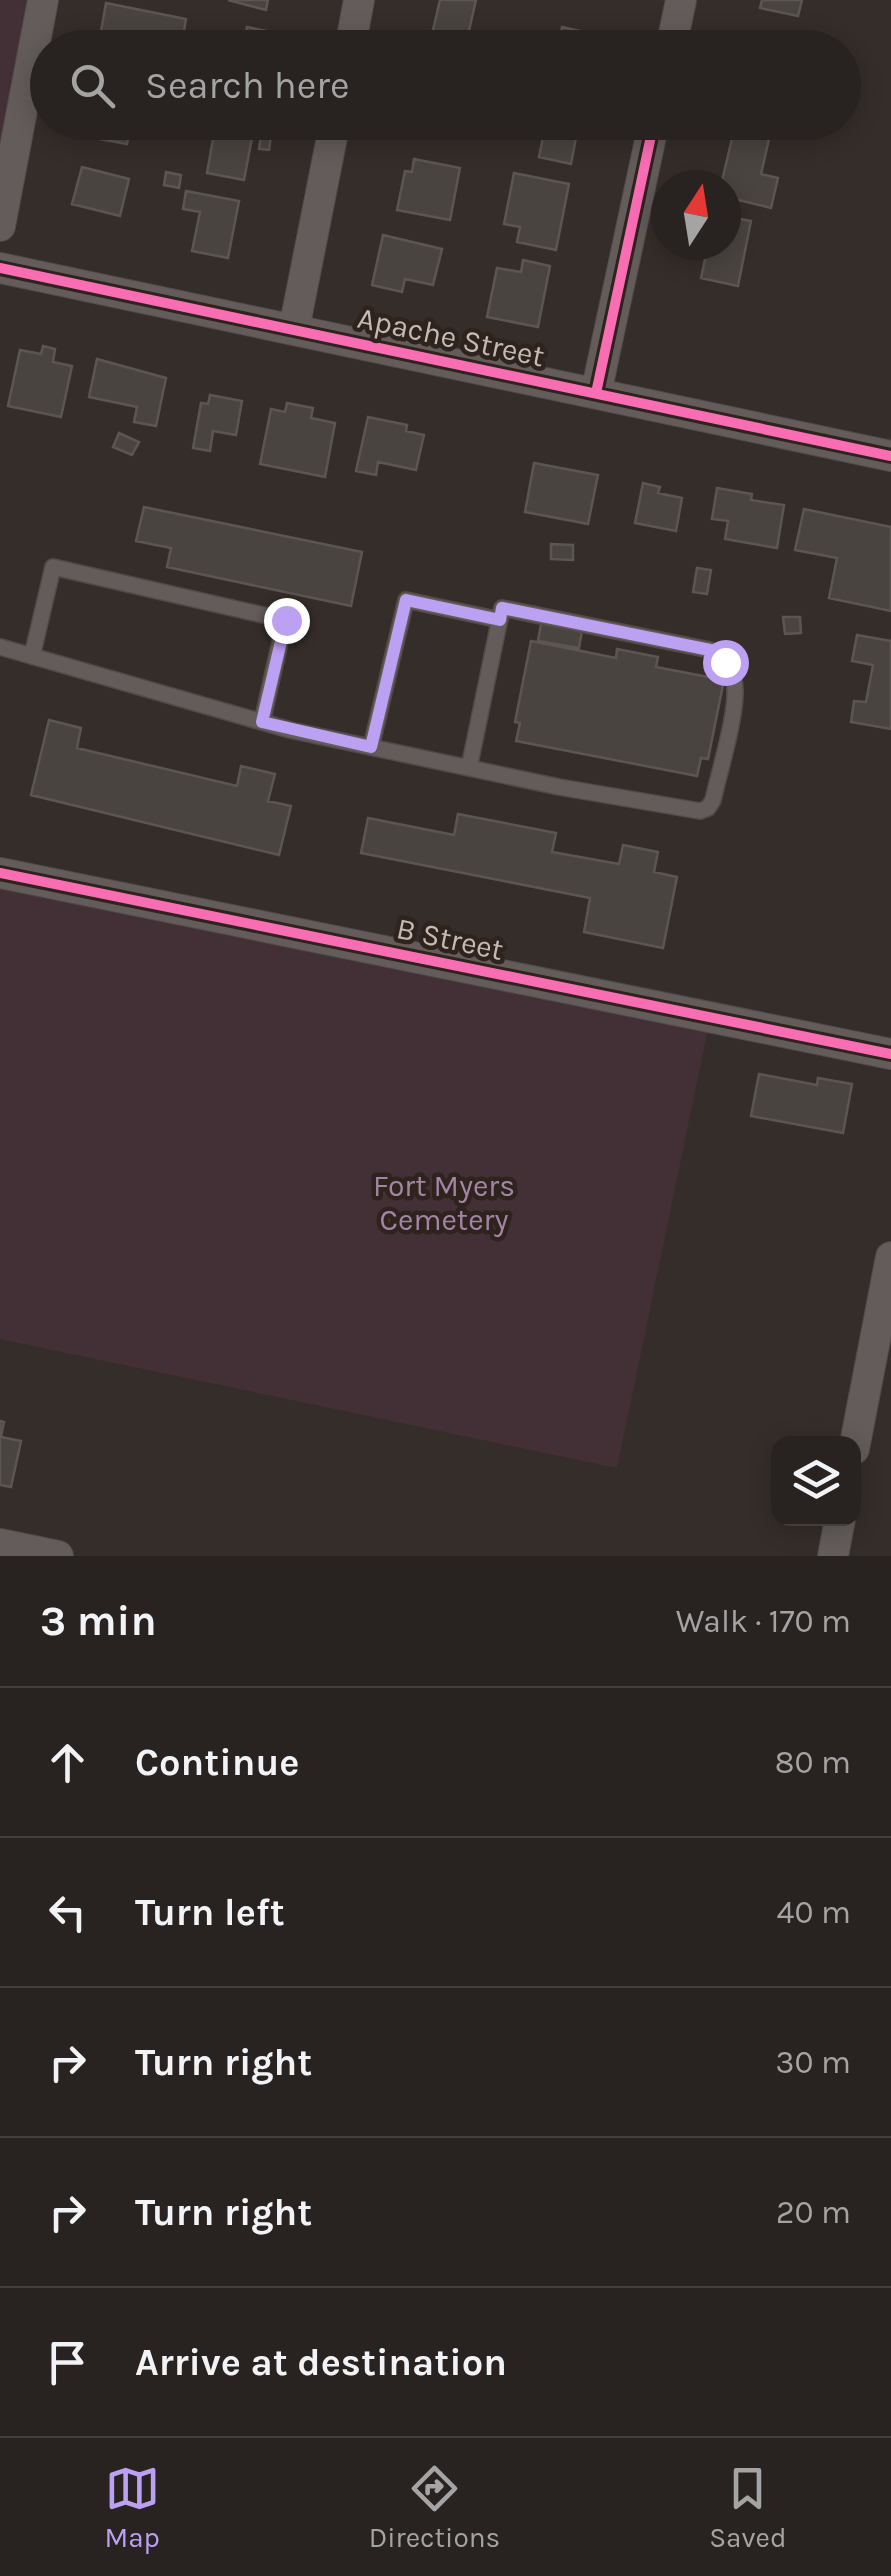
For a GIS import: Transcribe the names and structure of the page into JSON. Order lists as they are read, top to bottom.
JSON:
{
  "streets": {
    "street": ["Apache Street", "B Street"]
  },
  "parks": ["Fort Myers Cemetery"],
  "north": "top",
  "page": {
    "search": "Search here",
    "heading": ["3 min", "Walk · 170 m"],
    "list": [
      ["Continue", "80 m"],
      ["Turn left", "40 m"],
      ["Turn right", "30 m"],
      ["Turn right", "20 m"],
      "Arrive at destination"
    ],
    "nav": ["Map", "Directions", "Saved"]
  }
}
